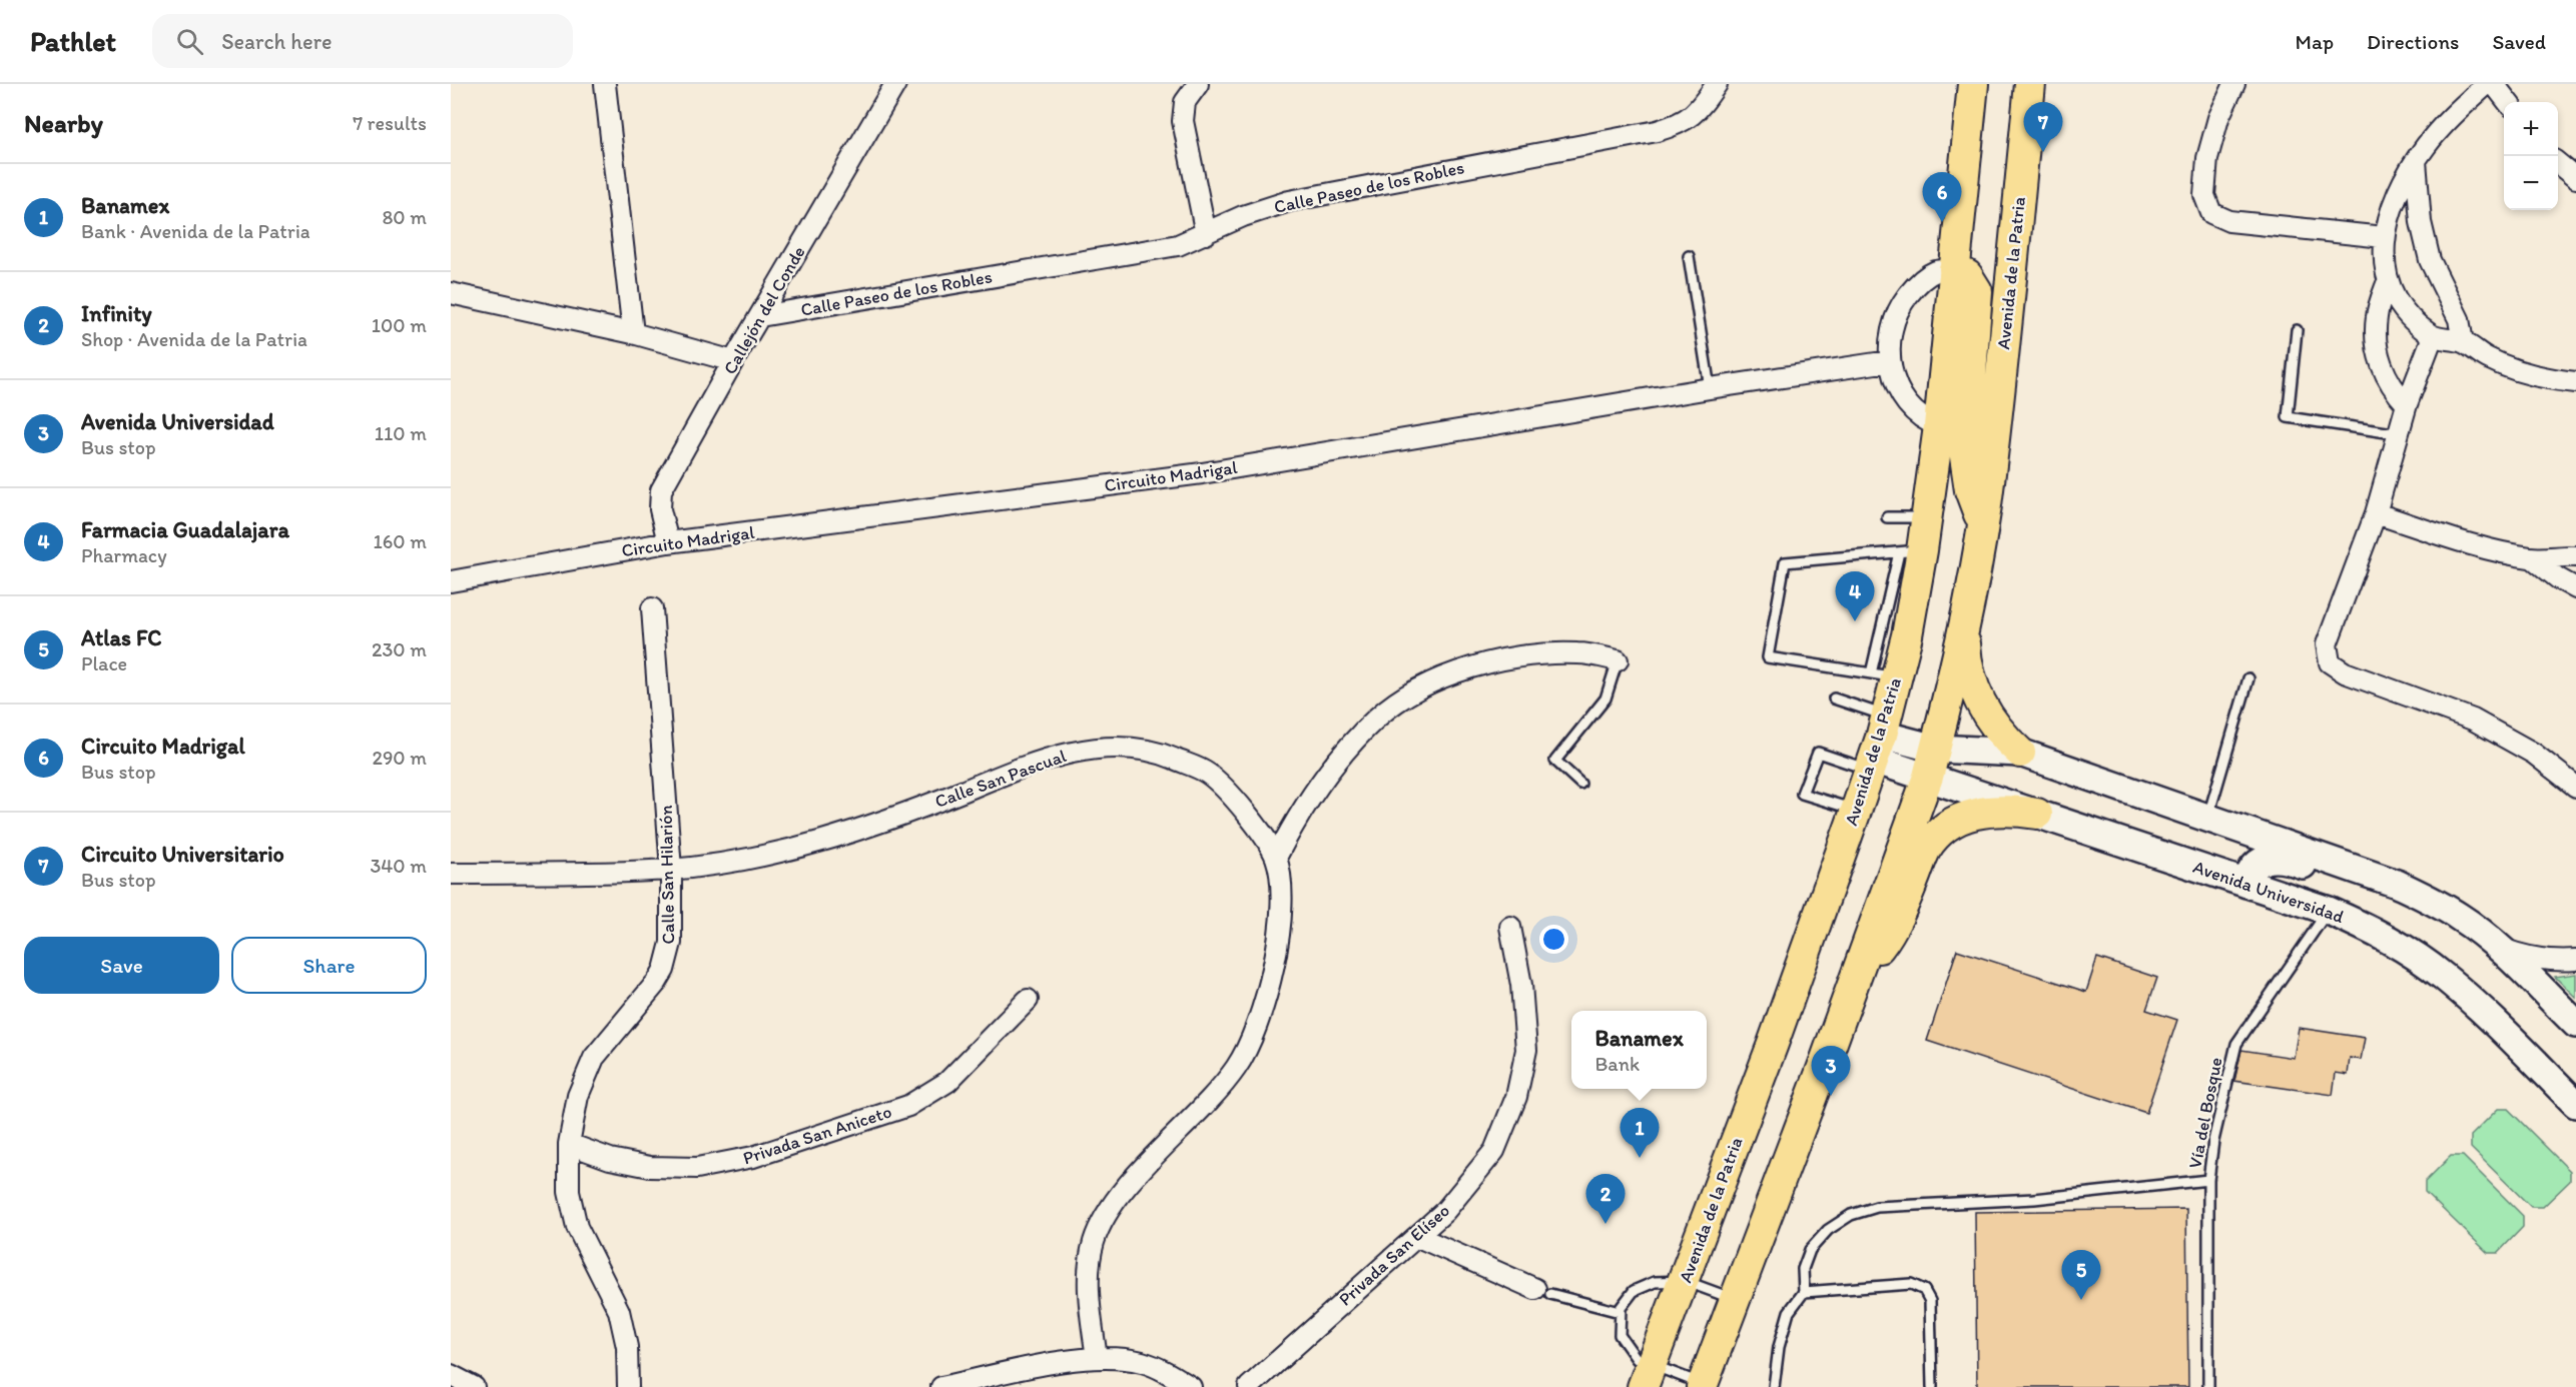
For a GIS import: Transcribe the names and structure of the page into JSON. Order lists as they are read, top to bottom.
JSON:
{
  "streets": {
    "main road": ["Avenida de la Patria", "Avenida Universidad"],
    "street": [
      "Calle Paseo de los Robles",
      "Callejón del Conde",
      "Circuito Madrigal",
      "Calle San Pascual",
      "Calle San Hilarión",
      "Privada San Aniceto",
      "Privada San Elíseo"
    ],
    "lane": ["Vía del Bosque"]
  },
  "crossings": [
    ["Calle Paseo de los Robles", "Callejón del Conde"],
    ["Avenida de la Patria", "Avenida Universidad"],
    ["Callejón del Conde", "Circuito Madrigal"],
    ["Calle San Pascual", "Calle San Hilarión"],
    ["Calle San Hilarión", "Privada San Aniceto"],
    ["Avenida Universidad", "Vía del Bosque"]
  ],
  "page": {
    "header": "Pathlet",
    "search": "Search here",
    "nav": ["Map", "Directions", "Saved"],
    "heading": ["Nearby", "7 results"],
    "map_buttons": ["+", "−"],
    "pins": [
      "7",
      "6",
      "4",
      "3",
      "1",
      "2",
      "5"
    ],
    "list": [
      {
        "mark": "1",
        "name": "Banamex",
        "note": "Bank · Avenida de la Patria",
        "value": "80 m"
      },
      {
        "mark": "2",
        "name": "Infinity",
        "note": "Shop · Avenida de la Patria",
        "value": "100 m"
      },
      {
        "mark": "3",
        "name": "Avenida Universidad",
        "note": "Bus stop",
        "value": "110 m"
      },
      {
        "mark": "4",
        "name": "Farmacia Guadalajara",
        "note": "Pharmacy",
        "value": "160 m"
      },
      {
        "mark": "5",
        "name": "Atlas FC",
        "note": "Place",
        "value": "230 m"
      },
      {
        "mark": "6",
        "name": "Circuito Madrigal",
        "note": "Bus stop",
        "value": "290 m"
      },
      {
        "mark": "7",
        "name": "Circuito Universitario",
        "note": "Bus stop",
        "value": "340 m"
      }
    ],
    "buttons": ["Save", "Share"],
    "popup": ["Banamex", "Bank"]
  }
}
